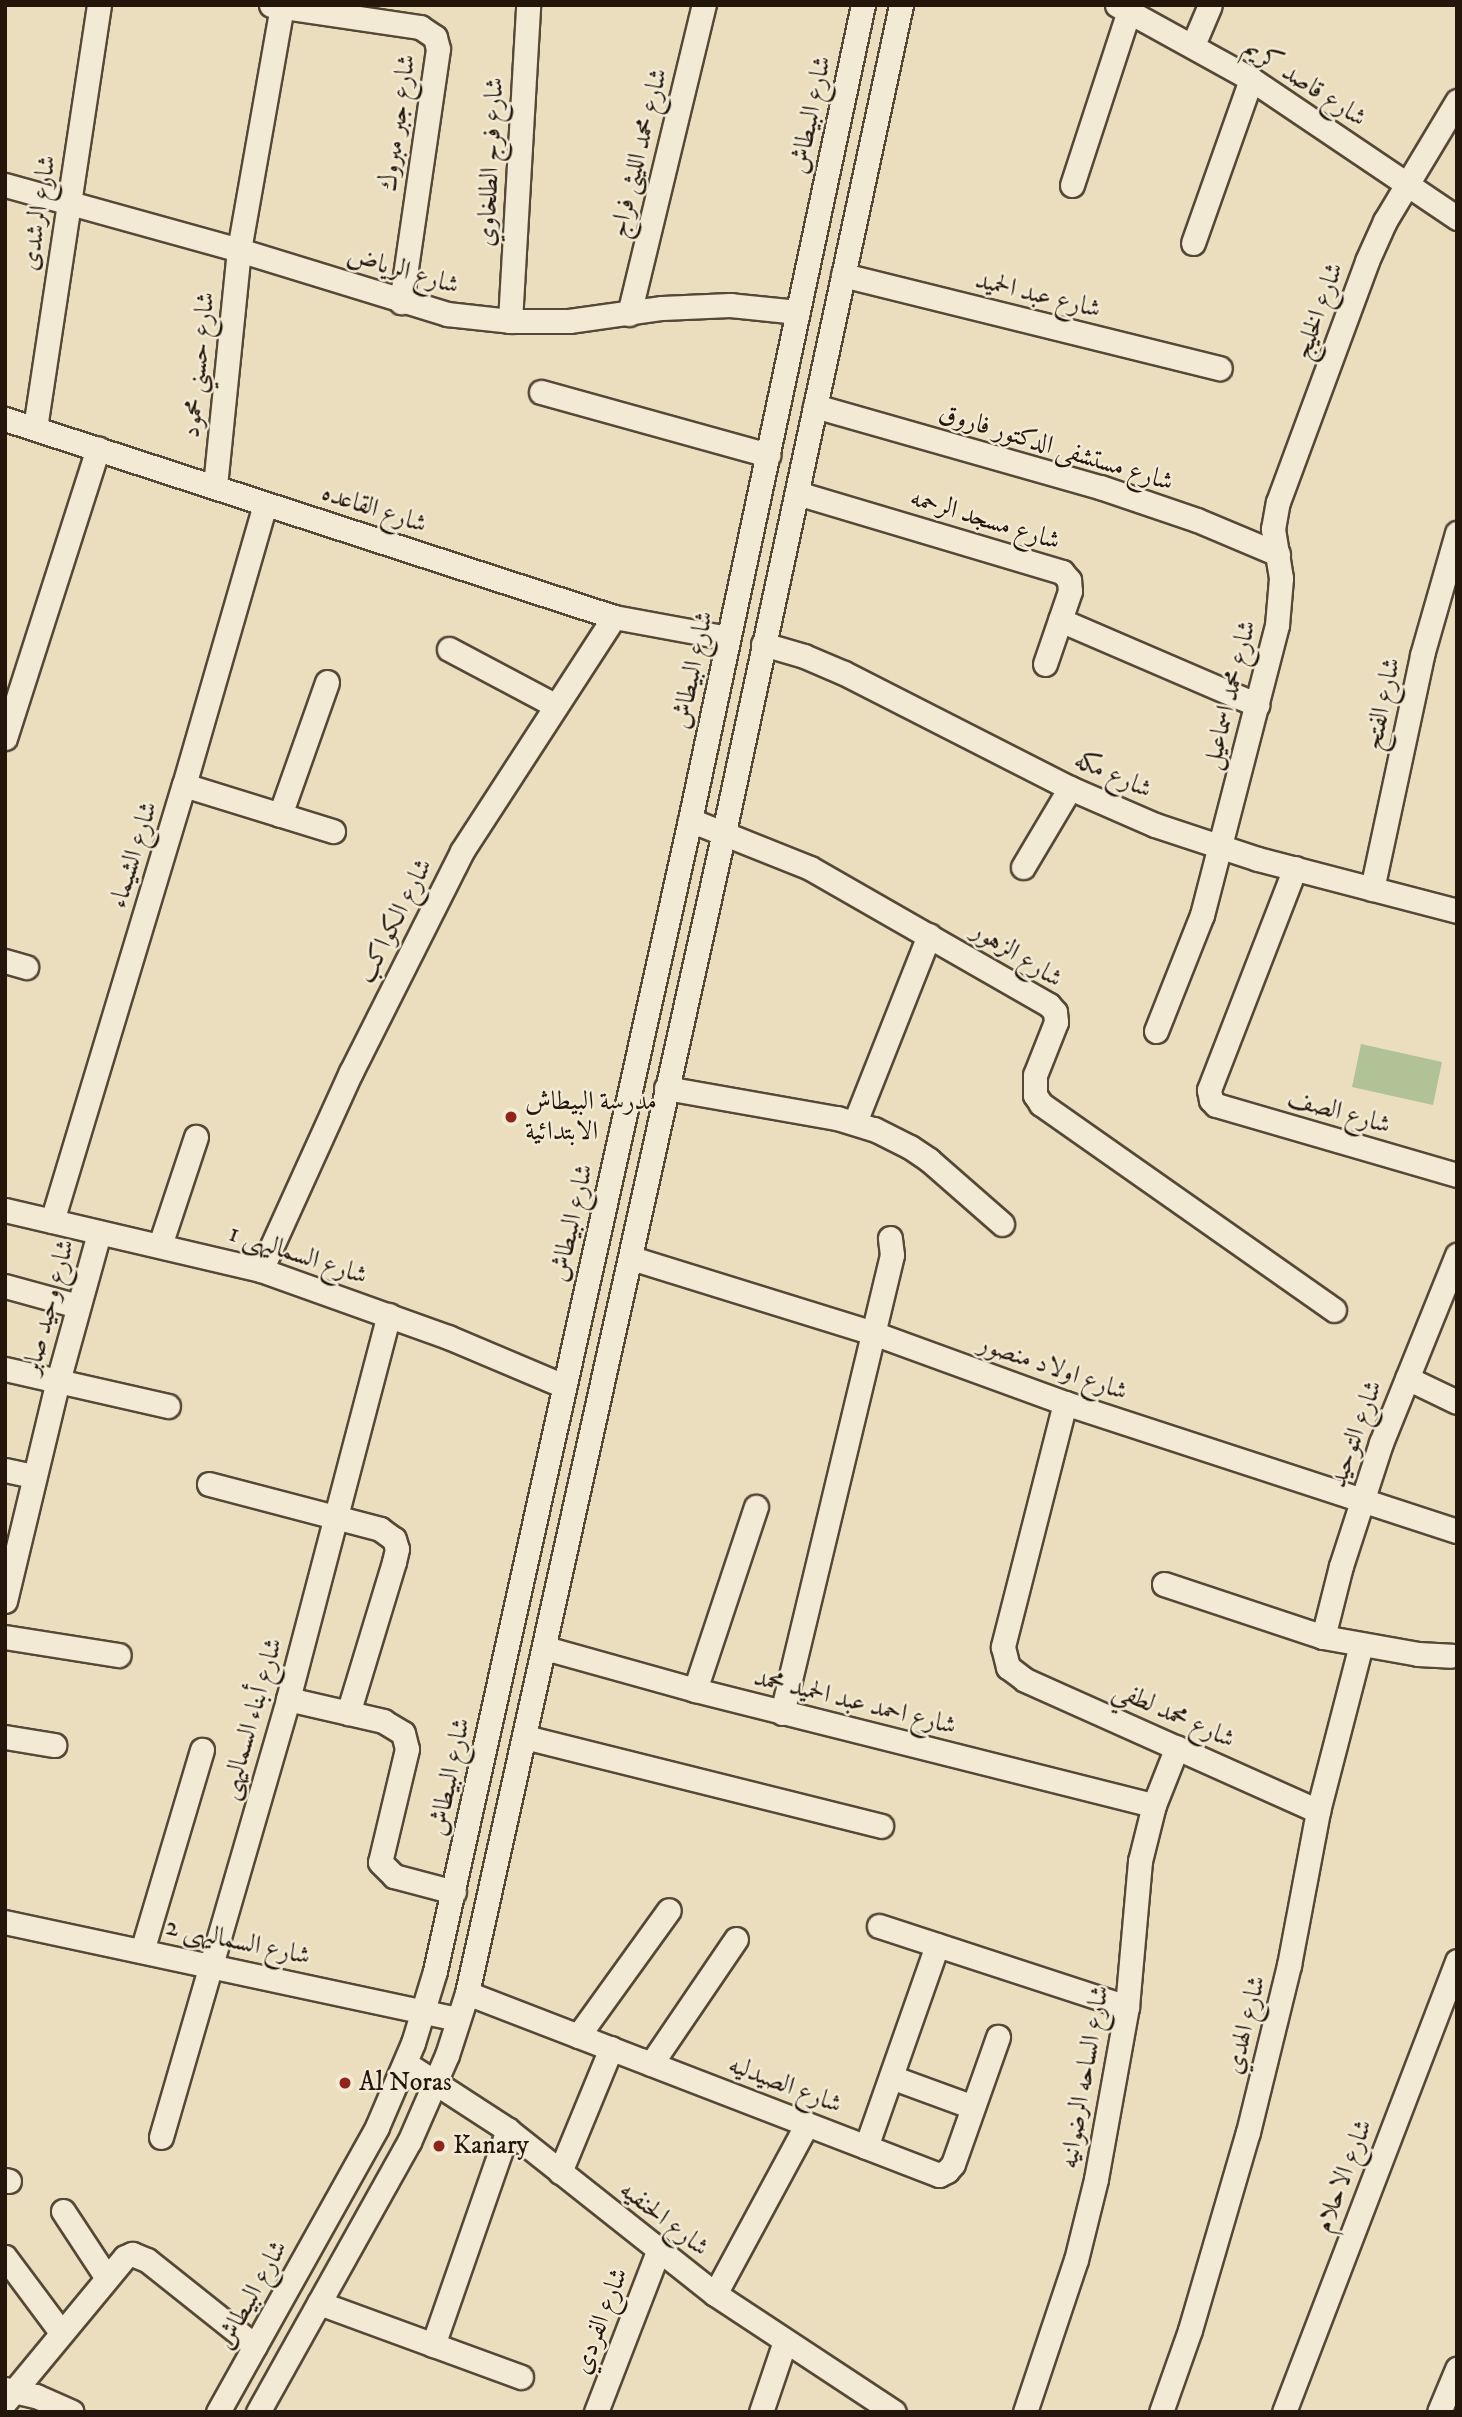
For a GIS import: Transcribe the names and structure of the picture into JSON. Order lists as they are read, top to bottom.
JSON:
{
  "streets": {
    "street": [
      "شارع قاصد كريم",
      "شارع البيطاش",
      "شارع جبر مبروك",
      "شارع محمد الليثى فراج",
      "شارع فرج الطلخاوي",
      "شارع الرشدى",
      "شارع الرياض",
      "شارع عبد الحميد",
      "شارع الخليج",
      "شارع حسني محمود",
      "شارع مستشفى الدكتور فاروق",
      "شارع القاعده",
      "شارع مسجد الرحمه",
      "شارع محمد اسماعيل",
      "شارع الفتح",
      "شارع مكه",
      "شارع الشيماء",
      "شارع الكواكب",
      "شارع الزهور",
      "شارع الصف",
      "شارع السماليهى 1",
      "شارع وحيد صابر",
      "شارع اولاد منصور",
      "شارع التوحيد",
      "شارع احمد عبد الحميد محمد",
      "شارع محمد لطفي",
      "شارع أبناء السماليهى",
      "شارع السماليهى 2",
      "شارع الهدي",
      "شارع الساحه الرضوانيه",
      "شارع الصيدليه",
      "شارع الاحلام",
      "شارع الحنفيه",
      "شارع الفردي"
    ]
  },
  "crossings": [
    ["شارع قاصد كريم", "شارع الخليج"],
    ["شارع البيطاش", "شارع الرياض"],
    ["شارع البيطاش", "شارع القاعده"],
    ["شارع البيطاش", "شارع الزهور"],
    ["شارع البيطاش", "شارع السماليهى 1"],
    ["شارع البيطاش", "شارع السماليهى 2"],
    ["شارع البيطاش", "شارع الحنفيه"],
    ["شارع جبر مبروك", "شارع الرياض"],
    ["شارع جبر مبروك", "شارع حسني محمود"],
    ["شارع محمد الليثى فراج", "شارع الرياض"],
    ["شارع فرج الطلخاوي", "شارع الرياض"],
    ["شارع الرشدى", "شارع الرياض"],
    ["شارع الرشدى", "شارع القاعده"],
    ["شارع الرياض", "شارع حسني محمود"],
    ["شارع الخليج", "شارع مستشفى الدكتور فاروق"],
    ["شارع الخليج", "شارع محمد اسماعيل"],
    ["شارع حسني محمود", "شارع القاعده"],
    ["شارع مستشفى الدكتور فاروق", "شارع محمد اسماعيل"],
    ["شارع القاعده", "شارع الشيماء"],
    ["شارع القاعده", "شارع الكواكب"],
    ["شارع محمد اسماعيل", "شارع مكه"],
    ["شارع الفتح", "شارع مكه"],
    ["شارع مكه", "شارع الصف"],
    ["شارع الشيماء", "شارع السماليهى 1"],
    ["شارع الكواكب", "شارع السماليهى 1"],
    ["شارع السماليهى 1", "شارع وحيد صابر"],
    ["شارع السماليهى 1", "شارع أبناء السماليهى"],
    ["شارع اولاد منصور", "شارع التوحيد"],
    ["شارع اولاد منصور", "شارع محمد لطفي"],
    ["شارع احمد عبد الحميد محمد", "شارع الساحه الرضوانيه"],
    ["شارع محمد لطفي", "شارع الهدي"],
    ["شارع محمد لطفي", "شارع الساحه الرضوانيه"],
    ["شارع أبناء السماليهى", "شارع السماليهى 2"],
    ["شارع الحنفيه", "شارع الفردي"]
  ],
  "places": ["مدرسة البيطاش الابتدائية", "Al Noras", "Kanary"]
}
